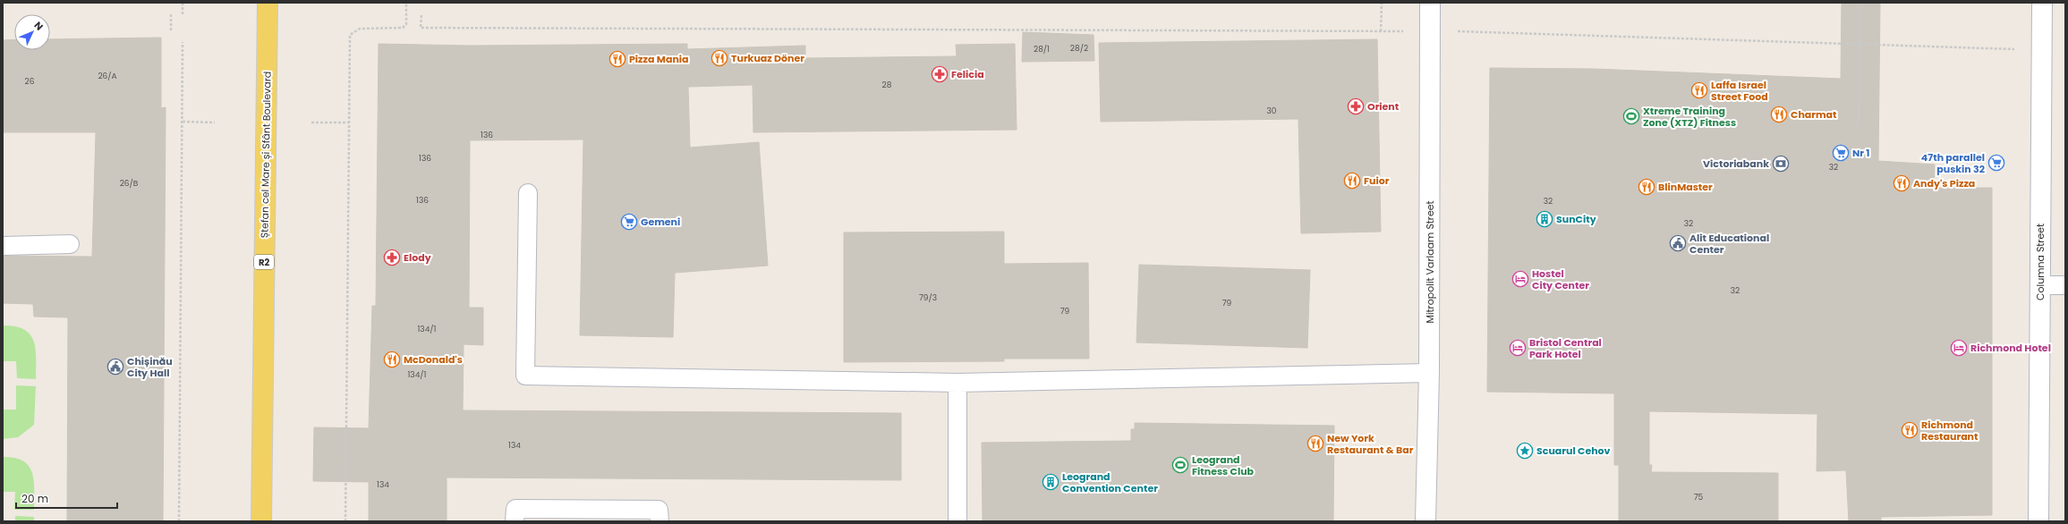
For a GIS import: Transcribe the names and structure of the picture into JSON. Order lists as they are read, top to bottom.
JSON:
{
  "streets": {
    "main road": [
      "Ștefan cel Mare și Sfânt Boulevard",
      "R2",
      "Mitropolit Varlaam Street",
      "Columna Street"
    ]
  },
  "places": {
    "restaurant": [
      "Turkuaz Döner",
      "Pizza Mania",
      "Laffa Israel Street Food",
      "Charmat",
      "Fuior",
      "Andy's Pizza",
      "BlinMaster",
      "McDonald's",
      "Richmond Restaurant",
      "New York Restaurant & Bar"
    ],
    "pharmacy": ["Felicia", "Orient", "Elody"],
    "sports": ["Xtreme Training Zone (XTZ) Fitness", "Leogrand Fitness Club"],
    "supermarket": ["Nr 1", "47th parallel puskin 32", "Gemeni"],
    "bank": ["Victoriabank"],
    "building": ["SunCity", "Leogrand Convention Center"],
    "public building": ["Alit Educational Center", "Chișinău City Hall"],
    "hotel": ["Hostel City Center", "Bristol Central Park Hotel", "Richmond Hotel"],
    "place": ["Scuarul Cehov"]
  },
  "house_numbers": [
    "28/2",
    "28/1",
    "26/A",
    "26",
    "28",
    "30",
    "136",
    "136",
    "32",
    "26/B",
    "136",
    "32",
    "32",
    "32",
    "79/3",
    "79",
    "79",
    "134/1",
    "134/1",
    "134",
    "134",
    "75"
  ],
  "scale_bar": "20 m",
  "north": "top right"
}
